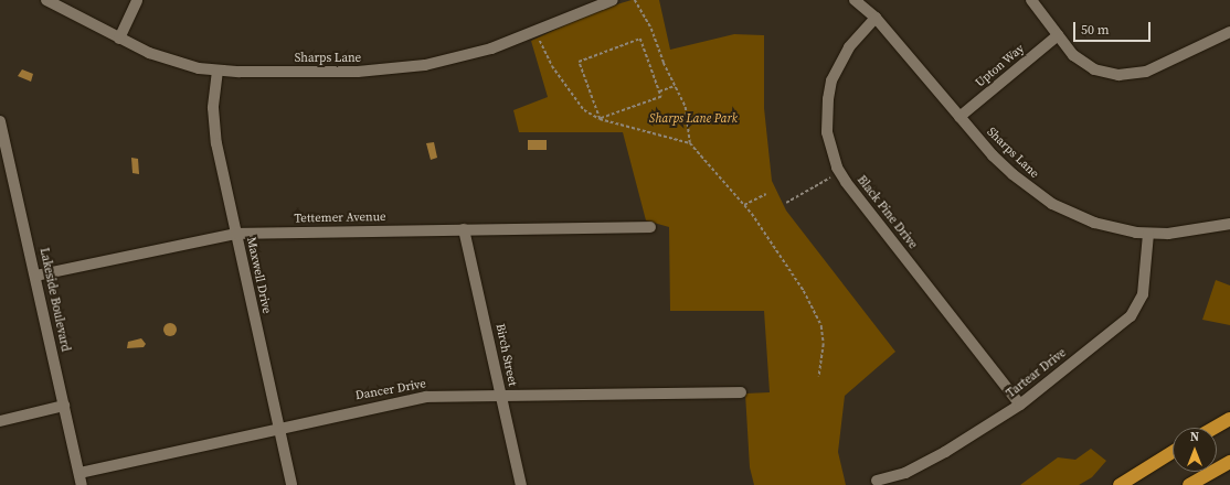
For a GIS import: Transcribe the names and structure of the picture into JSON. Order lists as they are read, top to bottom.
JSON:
{
  "streets": {
    "street": [
      "Sharps Lane",
      "Upton Way",
      "Black Pine Drive",
      "Tettemer Avenue",
      "Maxwell Drive",
      "Lakeside Boulevard",
      "Birch Street",
      "Tartear Drive",
      "Dancer Drive"
    ]
  },
  "crossings": [
    ["Sharps Lane", "Upton Way"],
    ["Sharps Lane", "Black Pine Drive"],
    ["Sharps Lane", "Maxwell Drive"],
    ["Sharps Lane", "Tartear Drive"],
    ["Black Pine Drive", "Tartear Drive"],
    ["Tettemer Avenue", "Maxwell Drive"],
    ["Tettemer Avenue", "Lakeside Boulevard"],
    ["Tettemer Avenue", "Birch Street"],
    ["Maxwell Drive", "Dancer Drive"],
    ["Lakeside Boulevard", "Dancer Drive"],
    ["Birch Street", "Dancer Drive"]
  ],
  "parks": ["Sharps Lane Park"],
  "scale_bar": "50 m",
  "north": "top"
}
